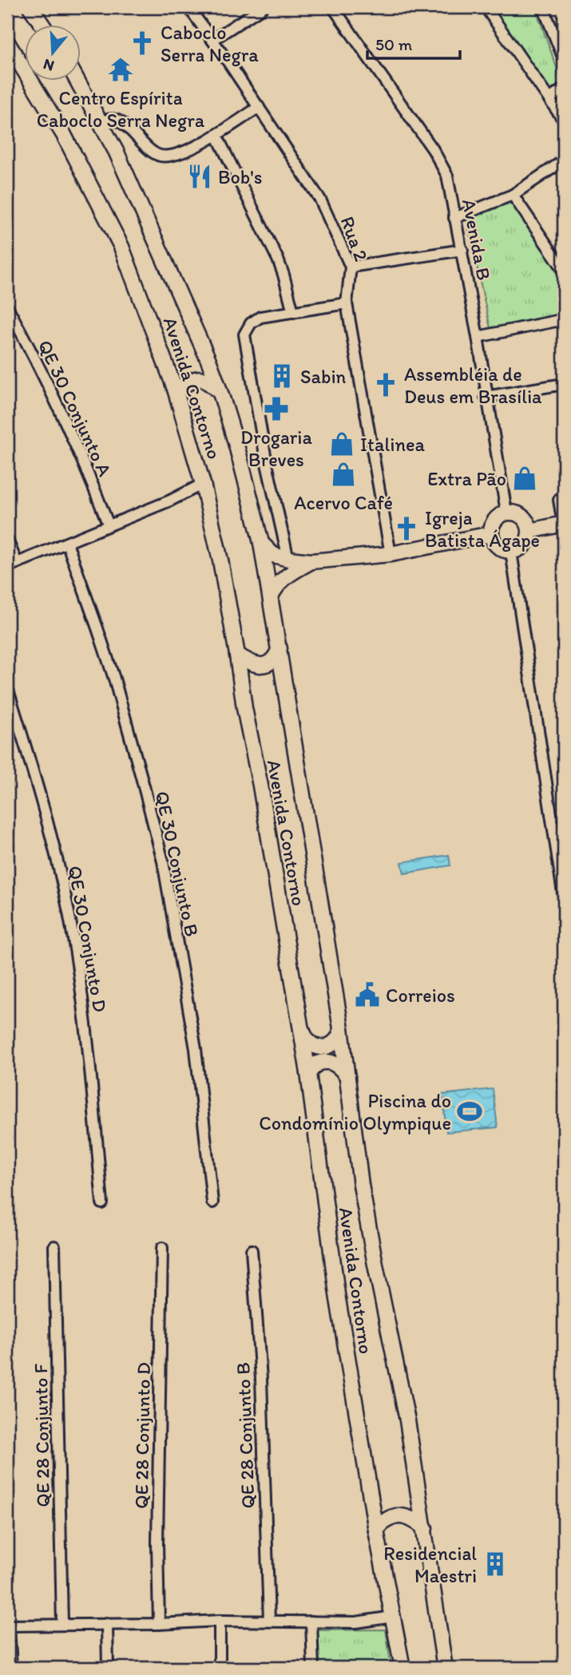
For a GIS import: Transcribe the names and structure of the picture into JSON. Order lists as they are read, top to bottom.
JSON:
{
  "streets": {
    "main road": ["Avenida Contorno"],
    "street": [
      "Rua 2",
      "Avenida B",
      "QE 30 Conjunto A",
      "QE 30 Conjunto B",
      "QE 30 Conjunto D",
      "QE 28 Conjunto F",
      "QE 28 Conjunto D",
      "QE 28 Conjunto B"
    ]
  },
  "places": {
    "church": ["Caboclo Serra Negra", "Assembléia de Deus em Brasília", "Igreja Batista Ágape"],
    "temple": ["Centro Espírita Caboclo Serra Negra"],
    "restaurant": ["Bob's"],
    "building": ["Sabin", "Residencial Maestri"],
    "pharmacy": ["Drogaria Breves"],
    "shop": ["Italinea", "Acervo Café", "Extra Pão"],
    "public building": ["Correios"],
    "sports": ["Piscina do Condomínio Olympique"]
  },
  "scale_bar": "50 m",
  "north": "bottom"
}
